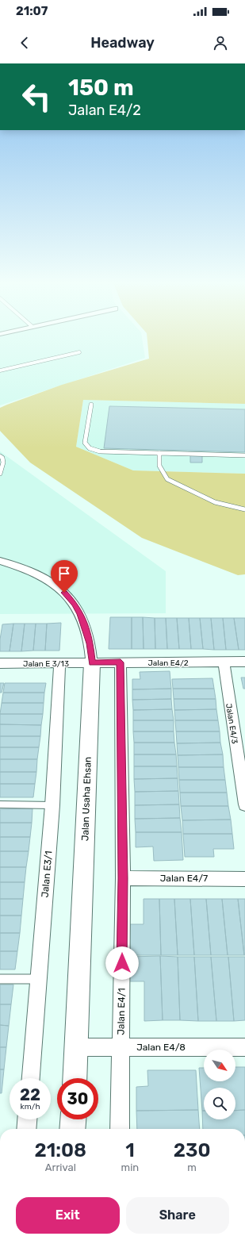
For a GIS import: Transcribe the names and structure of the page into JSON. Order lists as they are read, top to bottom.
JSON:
{
  "streets": {
    "street": [
      "Jalan E4/2",
      "Jalan E 3/13",
      "Jalan E4/3",
      "Jalan Usaha Ehsan",
      "Jalan E3/1",
      "Jalan E4/7",
      "Jalan E4/1",
      "Jalan E4/8"
    ]
  },
  "crossings": [
    ["Jalan E4/2", "Jalan E 3/13"],
    ["Jalan E4/2", "Jalan E4/3"],
    ["Jalan E4/2", "Jalan Usaha Ehsan"],
    ["Jalan E4/2", "Jalan E4/1"],
    ["Jalan E 3/13", "Jalan Usaha Ehsan"],
    ["Jalan E 3/13", "Jalan E3/1"],
    ["Jalan Usaha Ehsan", "Jalan E4/8"],
    ["Jalan E4/7", "Jalan E4/1"],
    ["Jalan E4/1", "Jalan E4/8"]
  ],
  "north": "bottom right",
  "page": {
    "status": "21:07",
    "header": "Headway",
    "turn": ["150 m", "Jalan E4/2"],
    "speed": "22 km/h",
    "limit": "30",
    "eta": [
      "21:08",
      "Arrival",
      "1",
      "min",
      "230",
      "m"
    ],
    "buttons": ["Exit", "Share"]
  }
}
